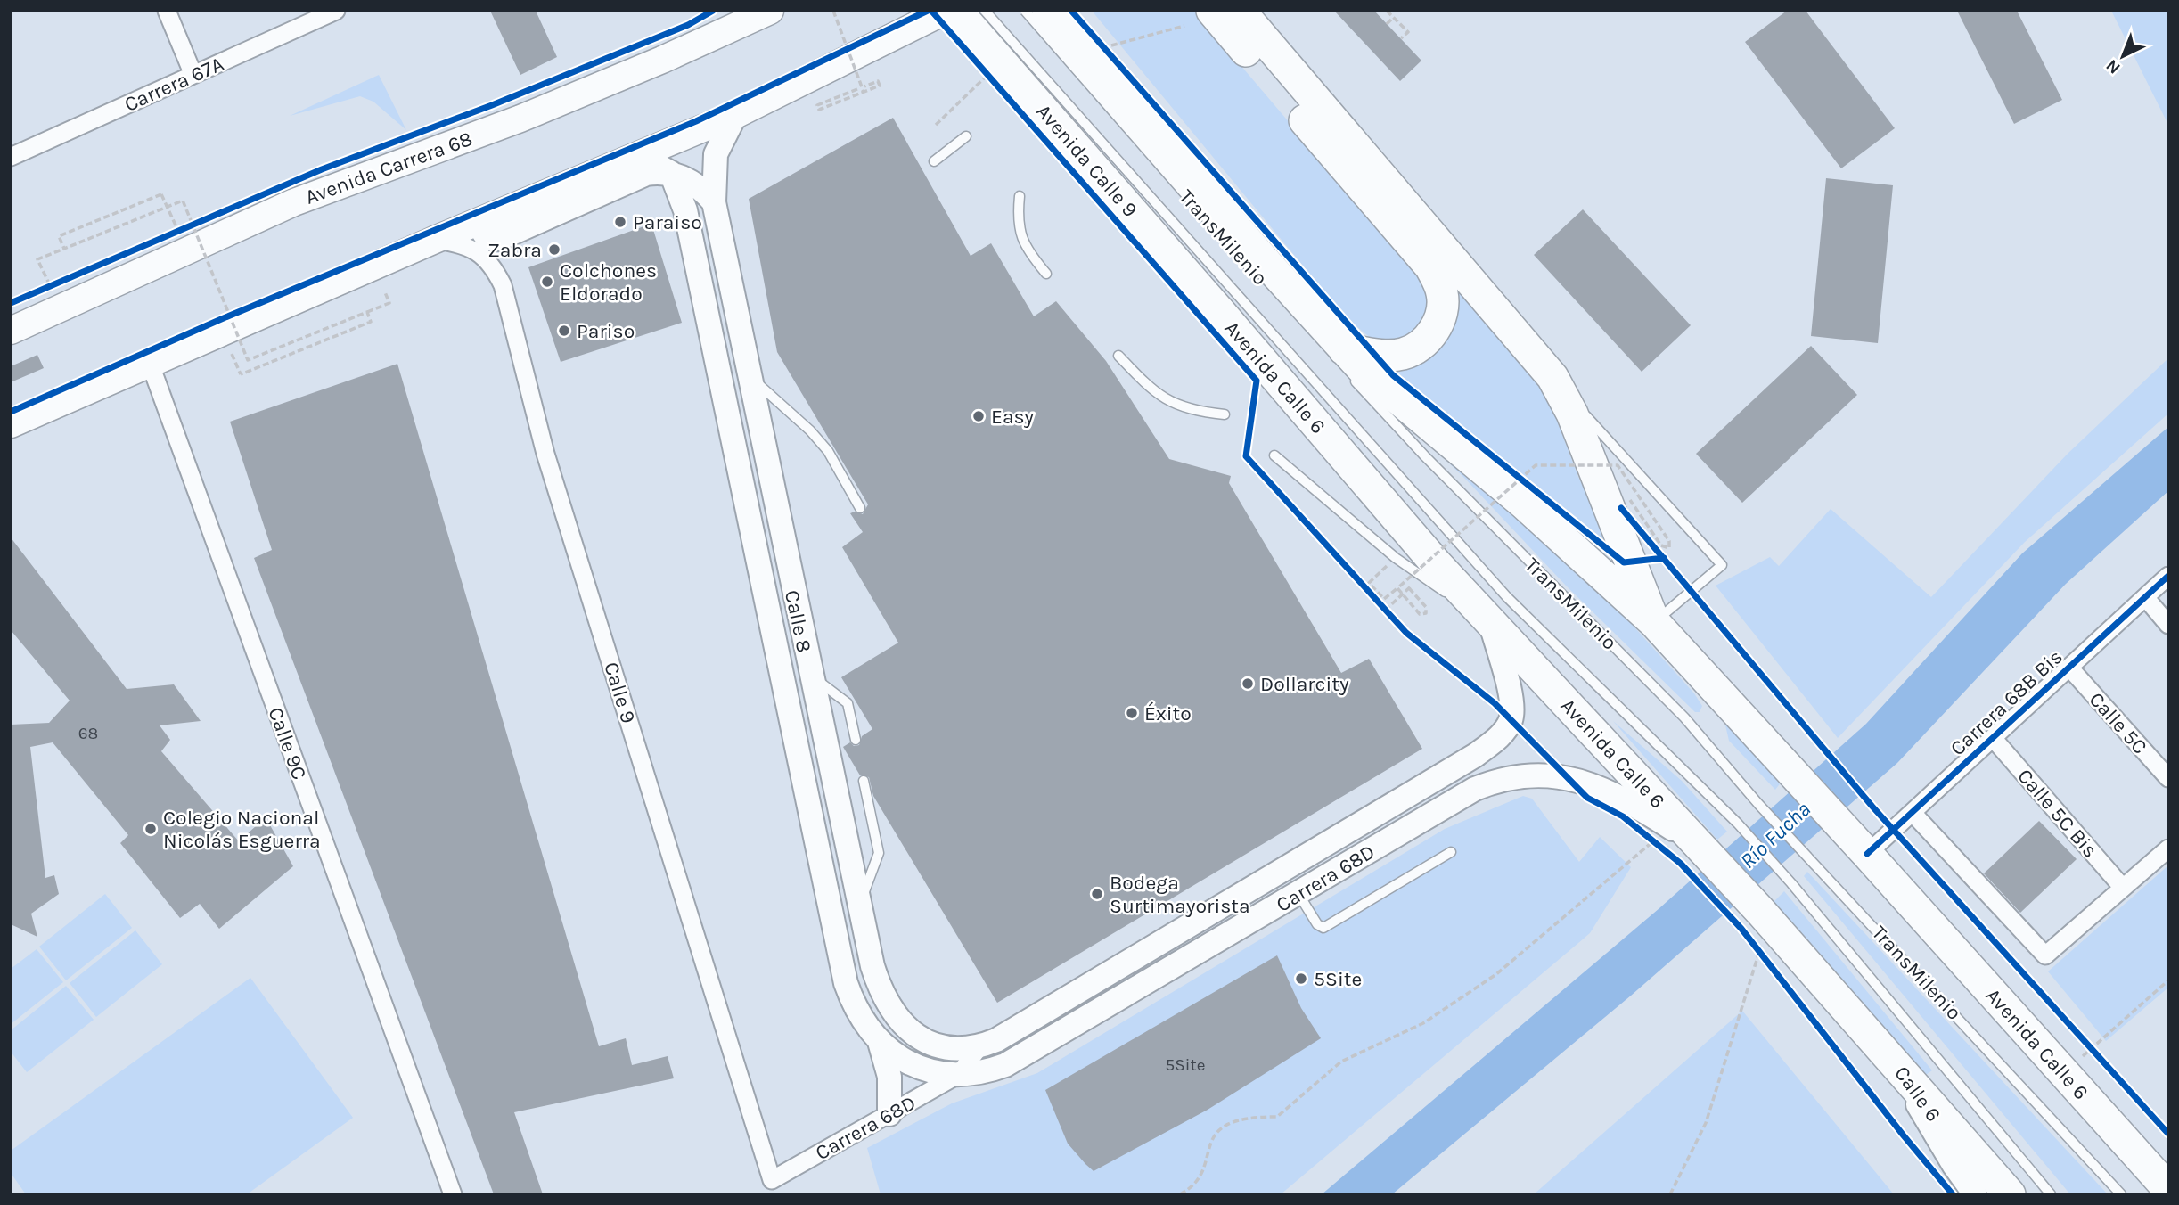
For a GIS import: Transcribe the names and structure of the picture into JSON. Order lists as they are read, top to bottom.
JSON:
{
  "streets": {
    "highway": ["Avenida Calle 9", "Avenida Calle 6"],
    "main road": ["Avenida Carrera 68"],
    "street": [
      "Carrera 67A",
      "Calle 8",
      "Calle 9",
      "Carrera 68B Bis",
      "Calle 5C",
      "Calle 9C",
      "Calle 5C Bis",
      "Carrera 68D",
      "Calle 6"
    ],
    "lane": ["TransMilenio"]
  },
  "crossings": [
    ["Avenida Calle 9", "TransMilenio"],
    ["Avenida Calle 9", "Avenida Calle 6"],
    ["TransMilenio", "Avenida Calle 6"],
    ["Avenida Calle 6", "Carrera 68B Bis"],
    ["Avenida Calle 6", "Carrera 68D"],
    ["Avenida Calle 6", "Calle 6"],
    ["Calle 8", "Carrera 68D"],
    ["Calle 9", "Carrera 68D"],
    ["Carrera 68B Bis", "Calle 5C"],
    ["Carrera 68B Bis", "Calle 5C Bis"]
  ],
  "water": ["Río Fucha"],
  "places": [
    "Paraiso",
    "Zabra",
    "Colchones Eldorado",
    "Pariso",
    "Easy",
    "Dollarcity",
    "Éxito",
    "Colegio Nacional Nicolás Esguerra",
    "Bodega Surtimayorista",
    "5Site"
  ],
  "house_numbers": ["68", "5Site"],
  "north": "bottom left"
}
